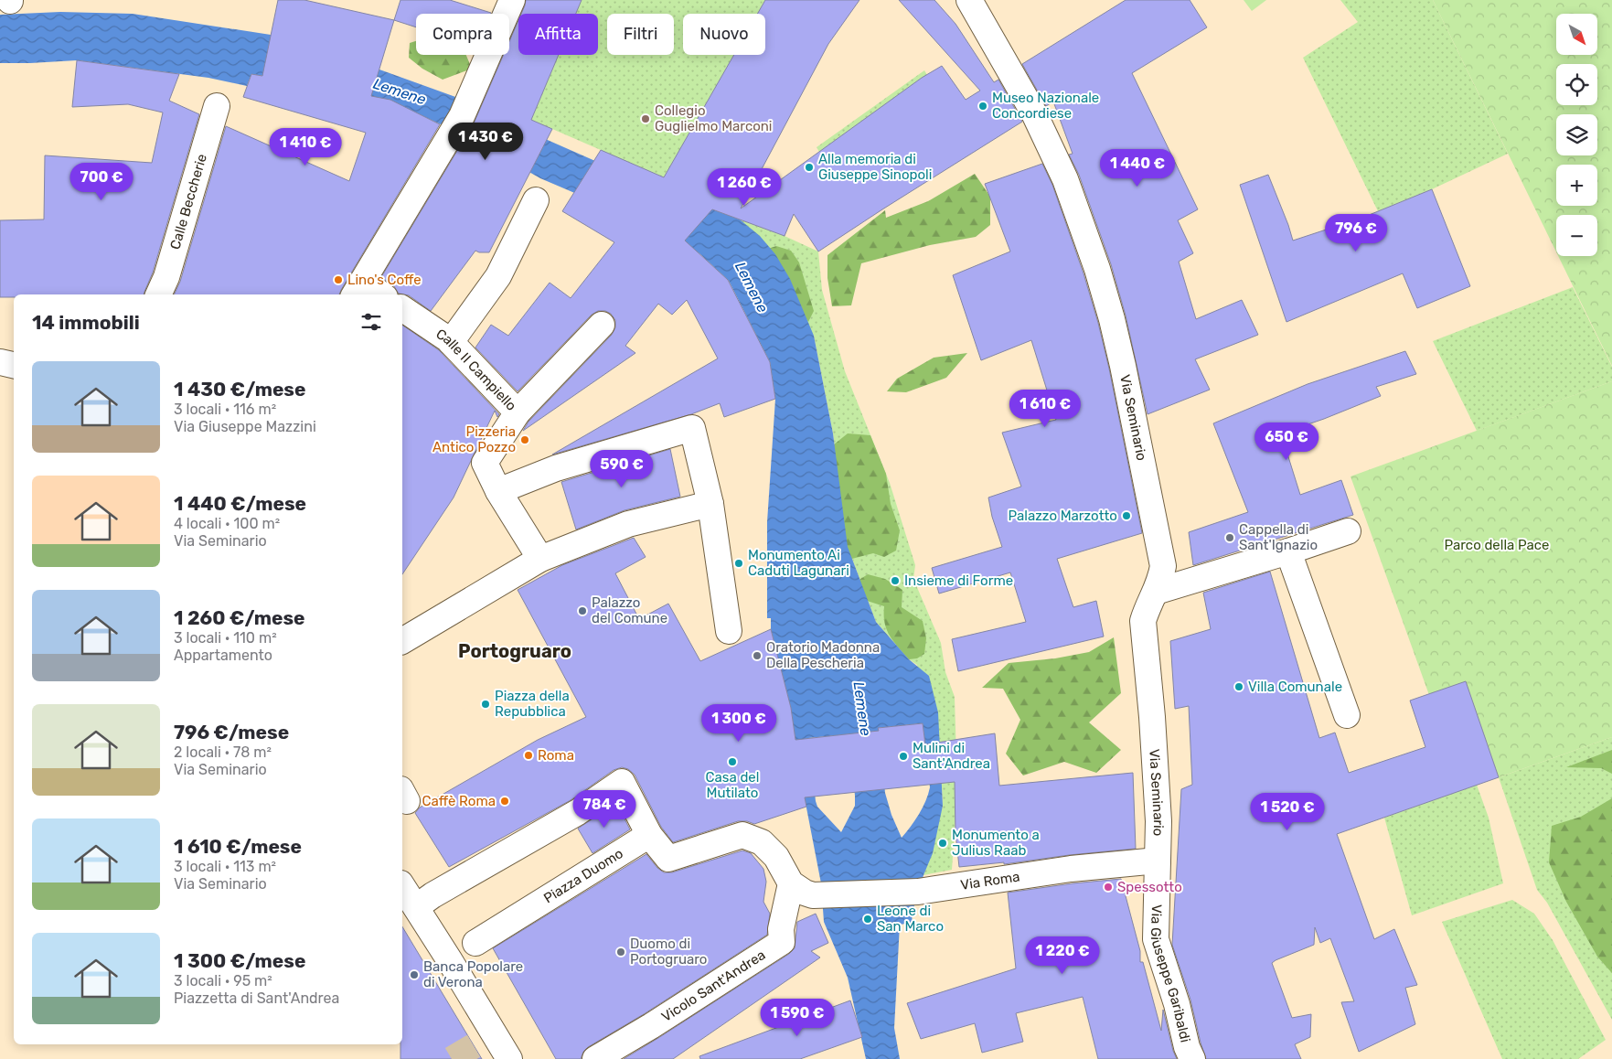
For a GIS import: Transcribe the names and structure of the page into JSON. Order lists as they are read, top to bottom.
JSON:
{
  "streets": {
    "street": [
      "Calle Beccherie",
      "Calle II Campiello",
      "Via Seminario",
      "Piazza Duomo",
      "Via Roma",
      "Via Giuseppe Garibaldi",
      "Vicolo Sant'Andrea"
    ]
  },
  "crossings": [
    ["Via Seminario", "Via Roma"],
    ["Via Seminario", "Via Giuseppe Garibaldi"],
    ["Via Roma", "Via Giuseppe Garibaldi"],
    ["Via Roma", "Vicolo Sant'Andrea"]
  ],
  "districts": ["Portogruaro"],
  "water": ["Lemene"],
  "parks": ["Parco della Pace"],
  "places": [
    "Museo Nazionale Concordiese",
    "Collegio Guglielmo Marconi",
    "Alla memoria di Giuseppe Sinopoli",
    "Lino's Coffe",
    "Pizzeria Antico Pozzo",
    "Palazzo Marzotto",
    "Cappella di Sant'Ignazio",
    "Monumento Ai Caduti Lagunari",
    "Insieme di Forme",
    "Palazzo del Comune",
    "Oratorio Madonna Della Pescheria",
    "Villa Comunale",
    "Piazza della Repubblica",
    "Roma",
    "Mulini di Sant'Andrea",
    "Casa del Mutilato",
    "Caffè Roma",
    "Monumento a Julius Raab",
    "Spessotto",
    "Leone di San Marco",
    "Duomo di Portogruaro",
    "Banca Popolare di Verona"
  ],
  "north": "bottom right",
  "page": {
    "map_buttons": ["+", "−"],
    "chip": [
      "Compra",
      "Affitta",
      "Filtri",
      "Nuovo"
    ],
    "price": [
      "1 430 €",
      "1 410 €",
      "1 440 €",
      "700 €",
      "1 260 €",
      "796 €",
      "1 610 €",
      "650 €",
      "590 €",
      "1 300 €",
      "784 €",
      "1 520 €",
      "1 220 €",
      "1 590 €"
    ],
    "heading": "14 immobili",
    "list": [
      {
        "name": "1 430 €/mese",
        "note": "3 locali · 116 m² · Via Giuseppe Mazzini"
      },
      {
        "name": "1 440 €/mese",
        "note": "4 locali · 100 m² · Via Seminario"
      },
      {
        "name": "1 260 €/mese",
        "note": "3 locali · 110 m² · Appartamento"
      },
      {
        "name": "796 €/mese",
        "note": "2 locali · 78 m² · Via Seminario"
      },
      {
        "name": "1 610 €/mese",
        "note": "3 locali · 113 m² · Via Seminario"
      },
      {
        "name": "1 300 €/mese",
        "note": "3 locali · 95 m² · Piazzetta di Sant'Andrea"
      }
    ]
  }
}
